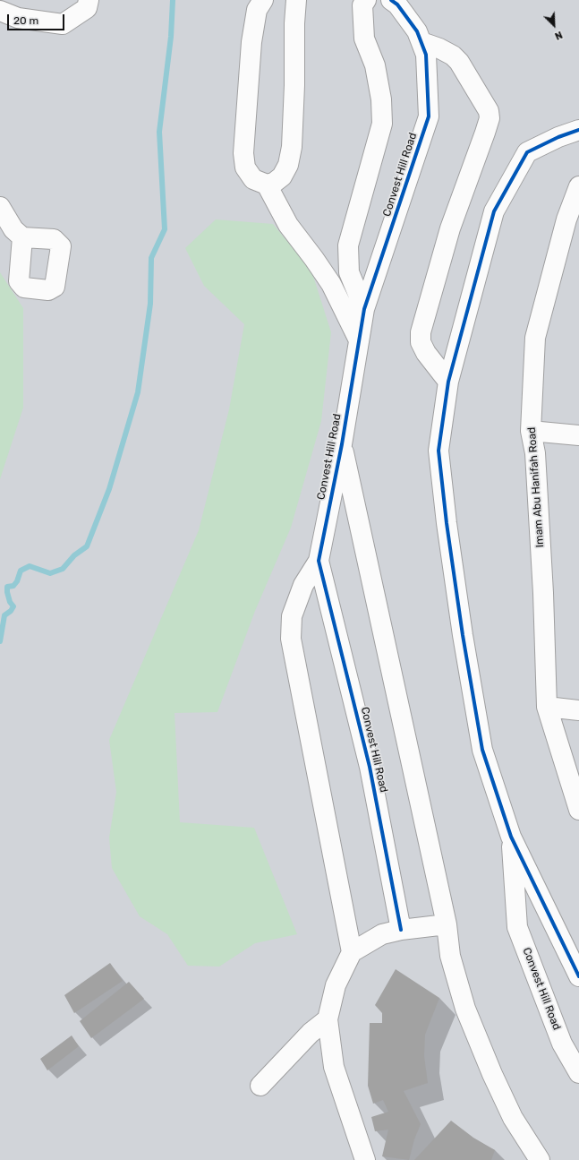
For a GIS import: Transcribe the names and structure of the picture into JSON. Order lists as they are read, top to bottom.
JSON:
{
  "streets": {
    "street": ["Convest Hill Road", "Imam Abu Hanifah Road"]
  },
  "scale_bar": "20 m",
  "north": "bottom right"
}
